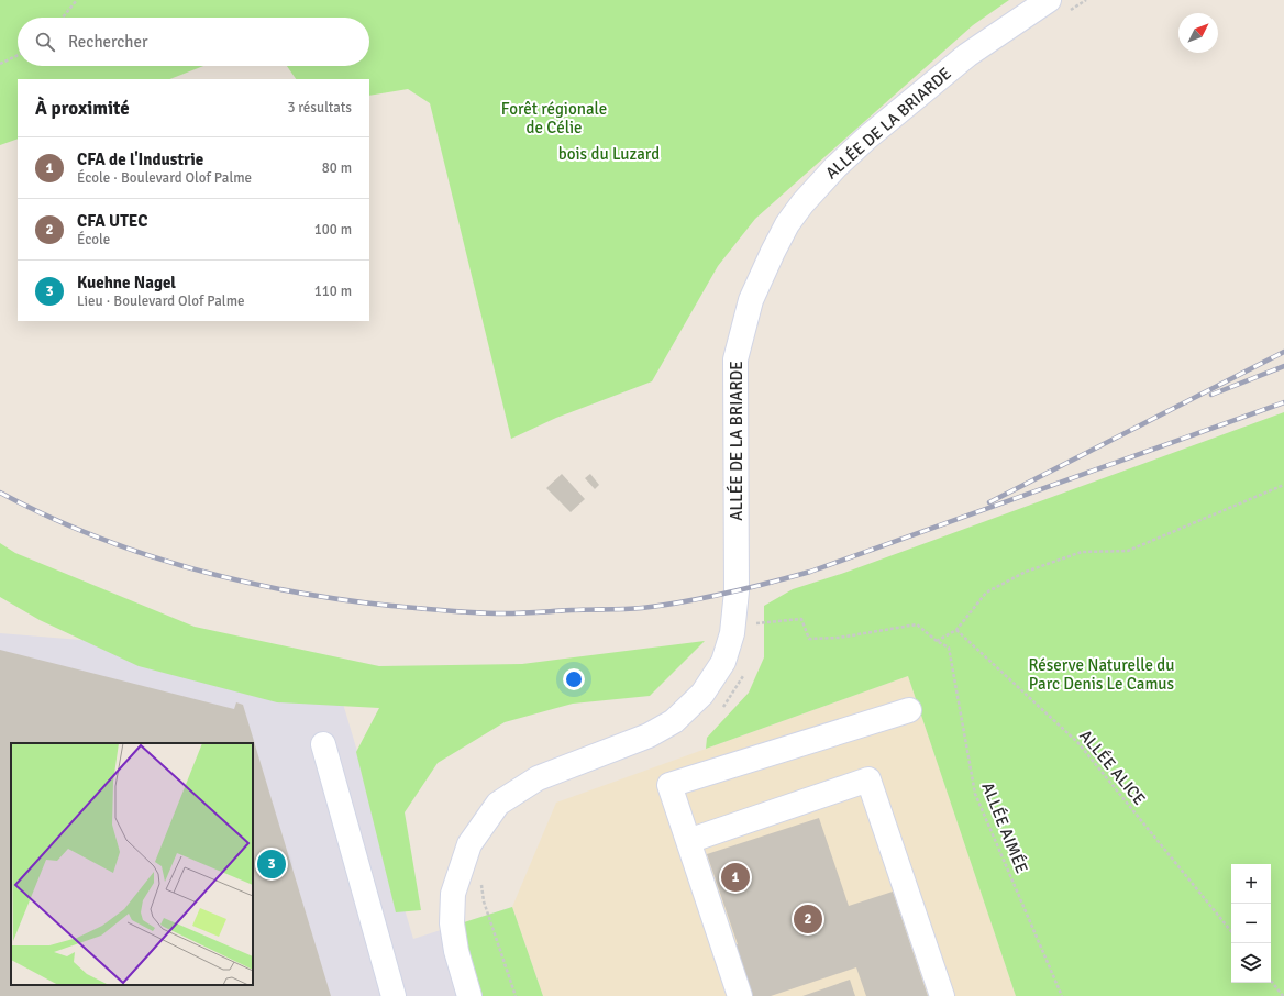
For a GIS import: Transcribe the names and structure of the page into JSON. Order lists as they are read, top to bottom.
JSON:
{
  "streets": {
    "street": ["ALLÉE DE LA BRIARDE"],
    "path": ["ALLÉE ALICE", "ALLÉE AIMÉE"]
  },
  "parks": ["Forêt régionale de Célie", "bois du Luzard", "Réserve Naturelle du Parc Denis Le Camus"],
  "north": "top right",
  "page": {
    "search": "Rechercher",
    "heading": ["À proximité", "3 résultats"],
    "list": [
      {
        "mark": "1",
        "name": "CFA de l'Industrie",
        "note": "École · Boulevard Olof Palme",
        "value": "80 m"
      },
      {
        "mark": "2",
        "name": "CFA UTEC",
        "note": "École",
        "value": "100 m"
      },
      {
        "mark": "3",
        "name": "Kuehne Nagel",
        "note": "Lieu · Boulevard Olof Palme",
        "value": "110 m"
      }
    ],
    "pins": ["3", "1", "2"],
    "map_buttons": ["+", "−"]
  }
}
